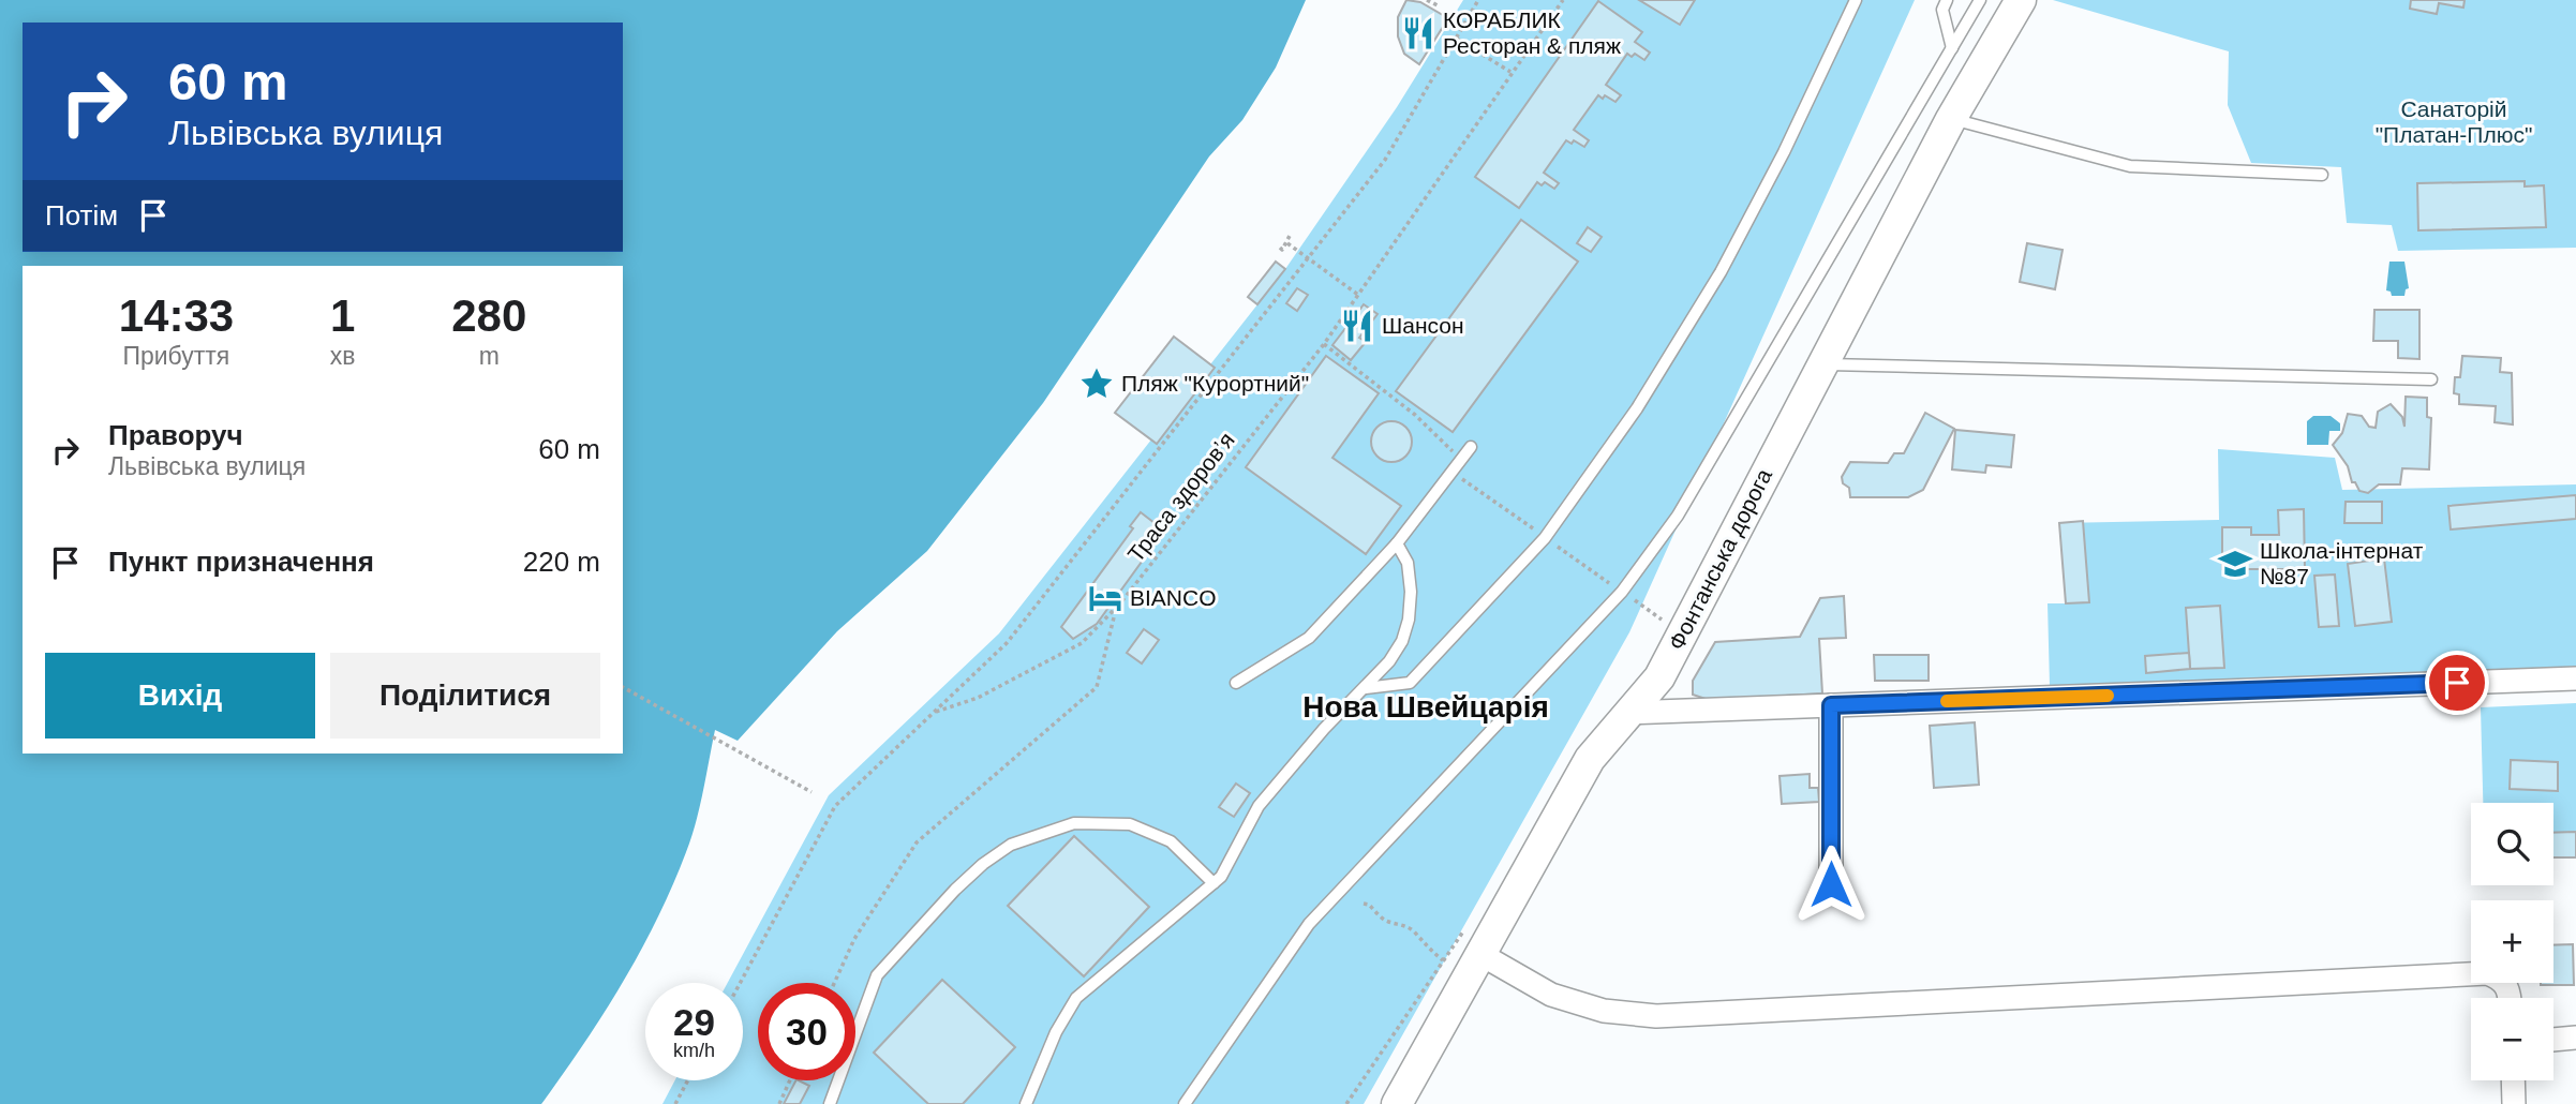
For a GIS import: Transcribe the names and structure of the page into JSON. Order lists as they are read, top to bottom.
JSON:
{
  "streets": {
    "main road": ["Фонтанська дорога"],
    "path": ["Траса здоров’я"]
  },
  "districts": ["Нова Швейцарія"],
  "parks": ["Санаторій \"Платан-Плюс\""],
  "places": {
    "restaurant": ["КОРАБЛИК Ресторан & пляж", "Шансон"],
    "place": ["Пляж \"Курортний\""],
    "school or university": ["Школа-інтернат №87"],
    "hotel": ["BIANCO"]
  },
  "page": {
    "turn": ["60 m", "Львівська вулиця"],
    "then": "Потім",
    "eta": [
      "14:33",
      "Прибуття",
      "1",
      "хв",
      "280",
      "m"
    ],
    "list": [
      {
        "name": "Праворуч",
        "note": "Львівська вулиця",
        "value": "60 m"
      },
      {
        "name": "Пункт призначення",
        "value": "220 m"
      }
    ],
    "buttons": ["Вихід", "Поділитися"],
    "map_buttons": ["+", "−"],
    "speed": "29 km/h",
    "limit": "30"
  }
}
